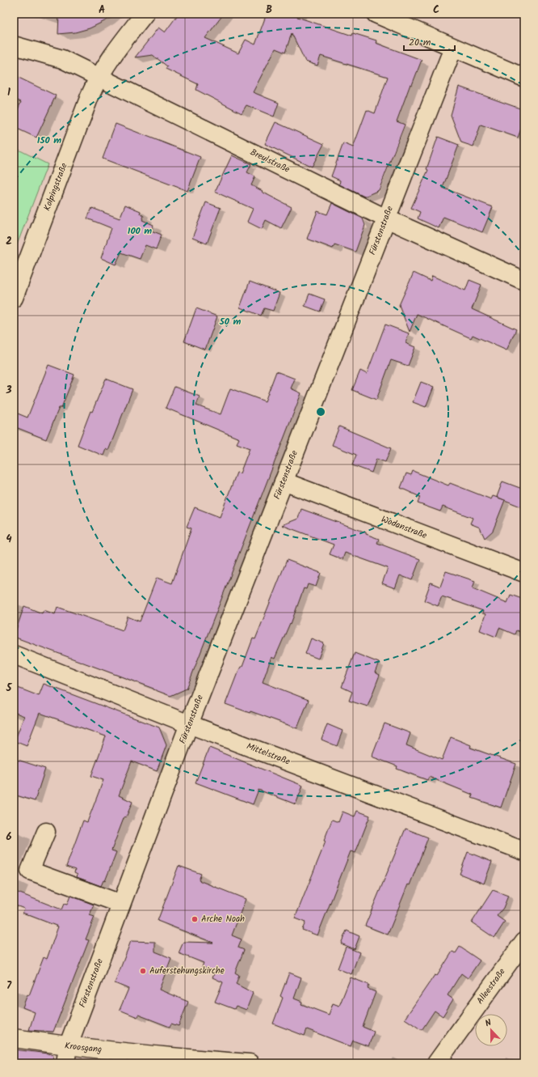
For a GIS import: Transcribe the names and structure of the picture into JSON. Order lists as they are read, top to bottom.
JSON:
{
  "streets": {
    "street": [
      "Breulstraße",
      "Kolpingstraße",
      "Fürstenstraße",
      "Wodanstraße",
      "Mittelstraße",
      "Alleestraße",
      "Kroosgang"
    ]
  },
  "crossings": [
    ["Breulstraße", "Kolpingstraße"],
    ["Breulstraße", "Fürstenstraße"],
    ["Fürstenstraße", "Wodanstraße"],
    ["Fürstenstraße", "Mittelstraße"],
    ["Fürstenstraße", "Kroosgang"]
  ],
  "places": ["Arche Noah", "Auferstehungskirche"],
  "scale_bar": "20 m",
  "north": "top",
  "grid": {
    "columns": ["A", "B", "C"],
    "rows": [
      "1",
      "2",
      "3",
      "4",
      "5",
      "6",
      "7"
    ]
  },
  "rings": ["150 m", "100 m", "50 m"]
}
